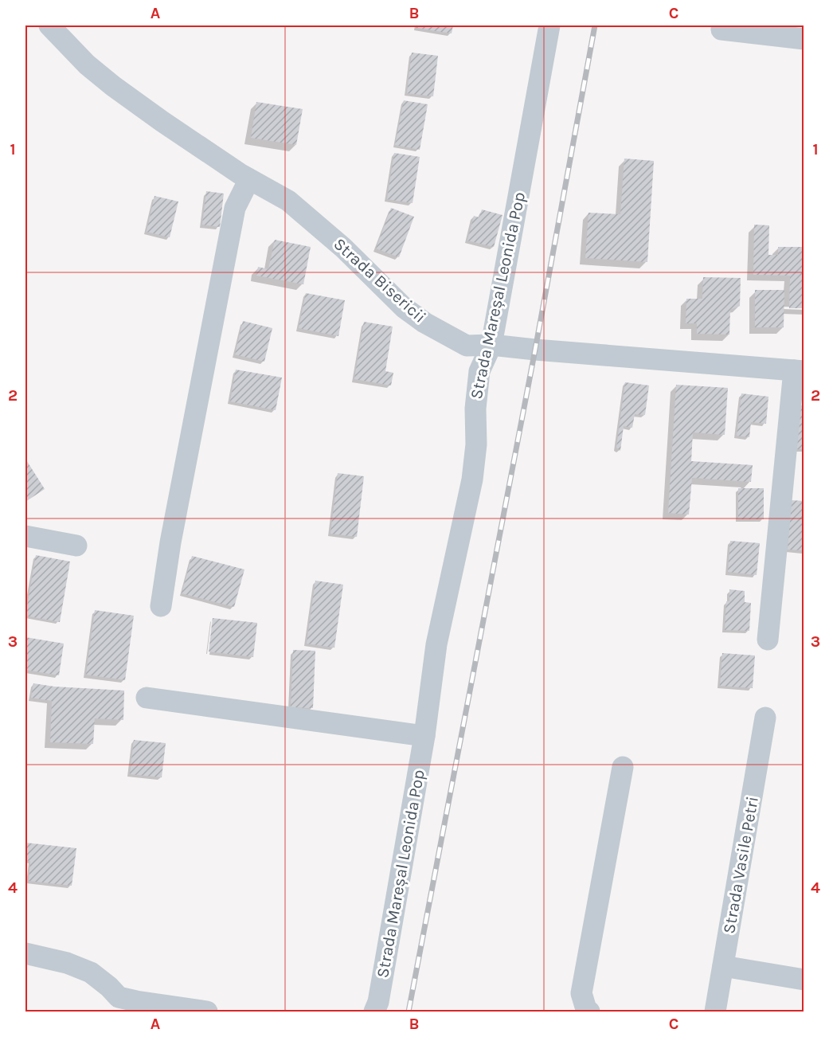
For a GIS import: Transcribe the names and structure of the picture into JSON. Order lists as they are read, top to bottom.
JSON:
{
  "streets": {
    "street": ["Strada Bisericii", "Strada Mareșal Leonida Pop", "Strada Vasile Petri"]
  },
  "crossings": [
    ["Strada Bisericii", "Strada Mareșal Leonida Pop"]
  ],
  "grid": {
    "columns": ["A", "B", "C"],
    "rows": [
      "1",
      "2",
      "3",
      "4"
    ]
  }
}
